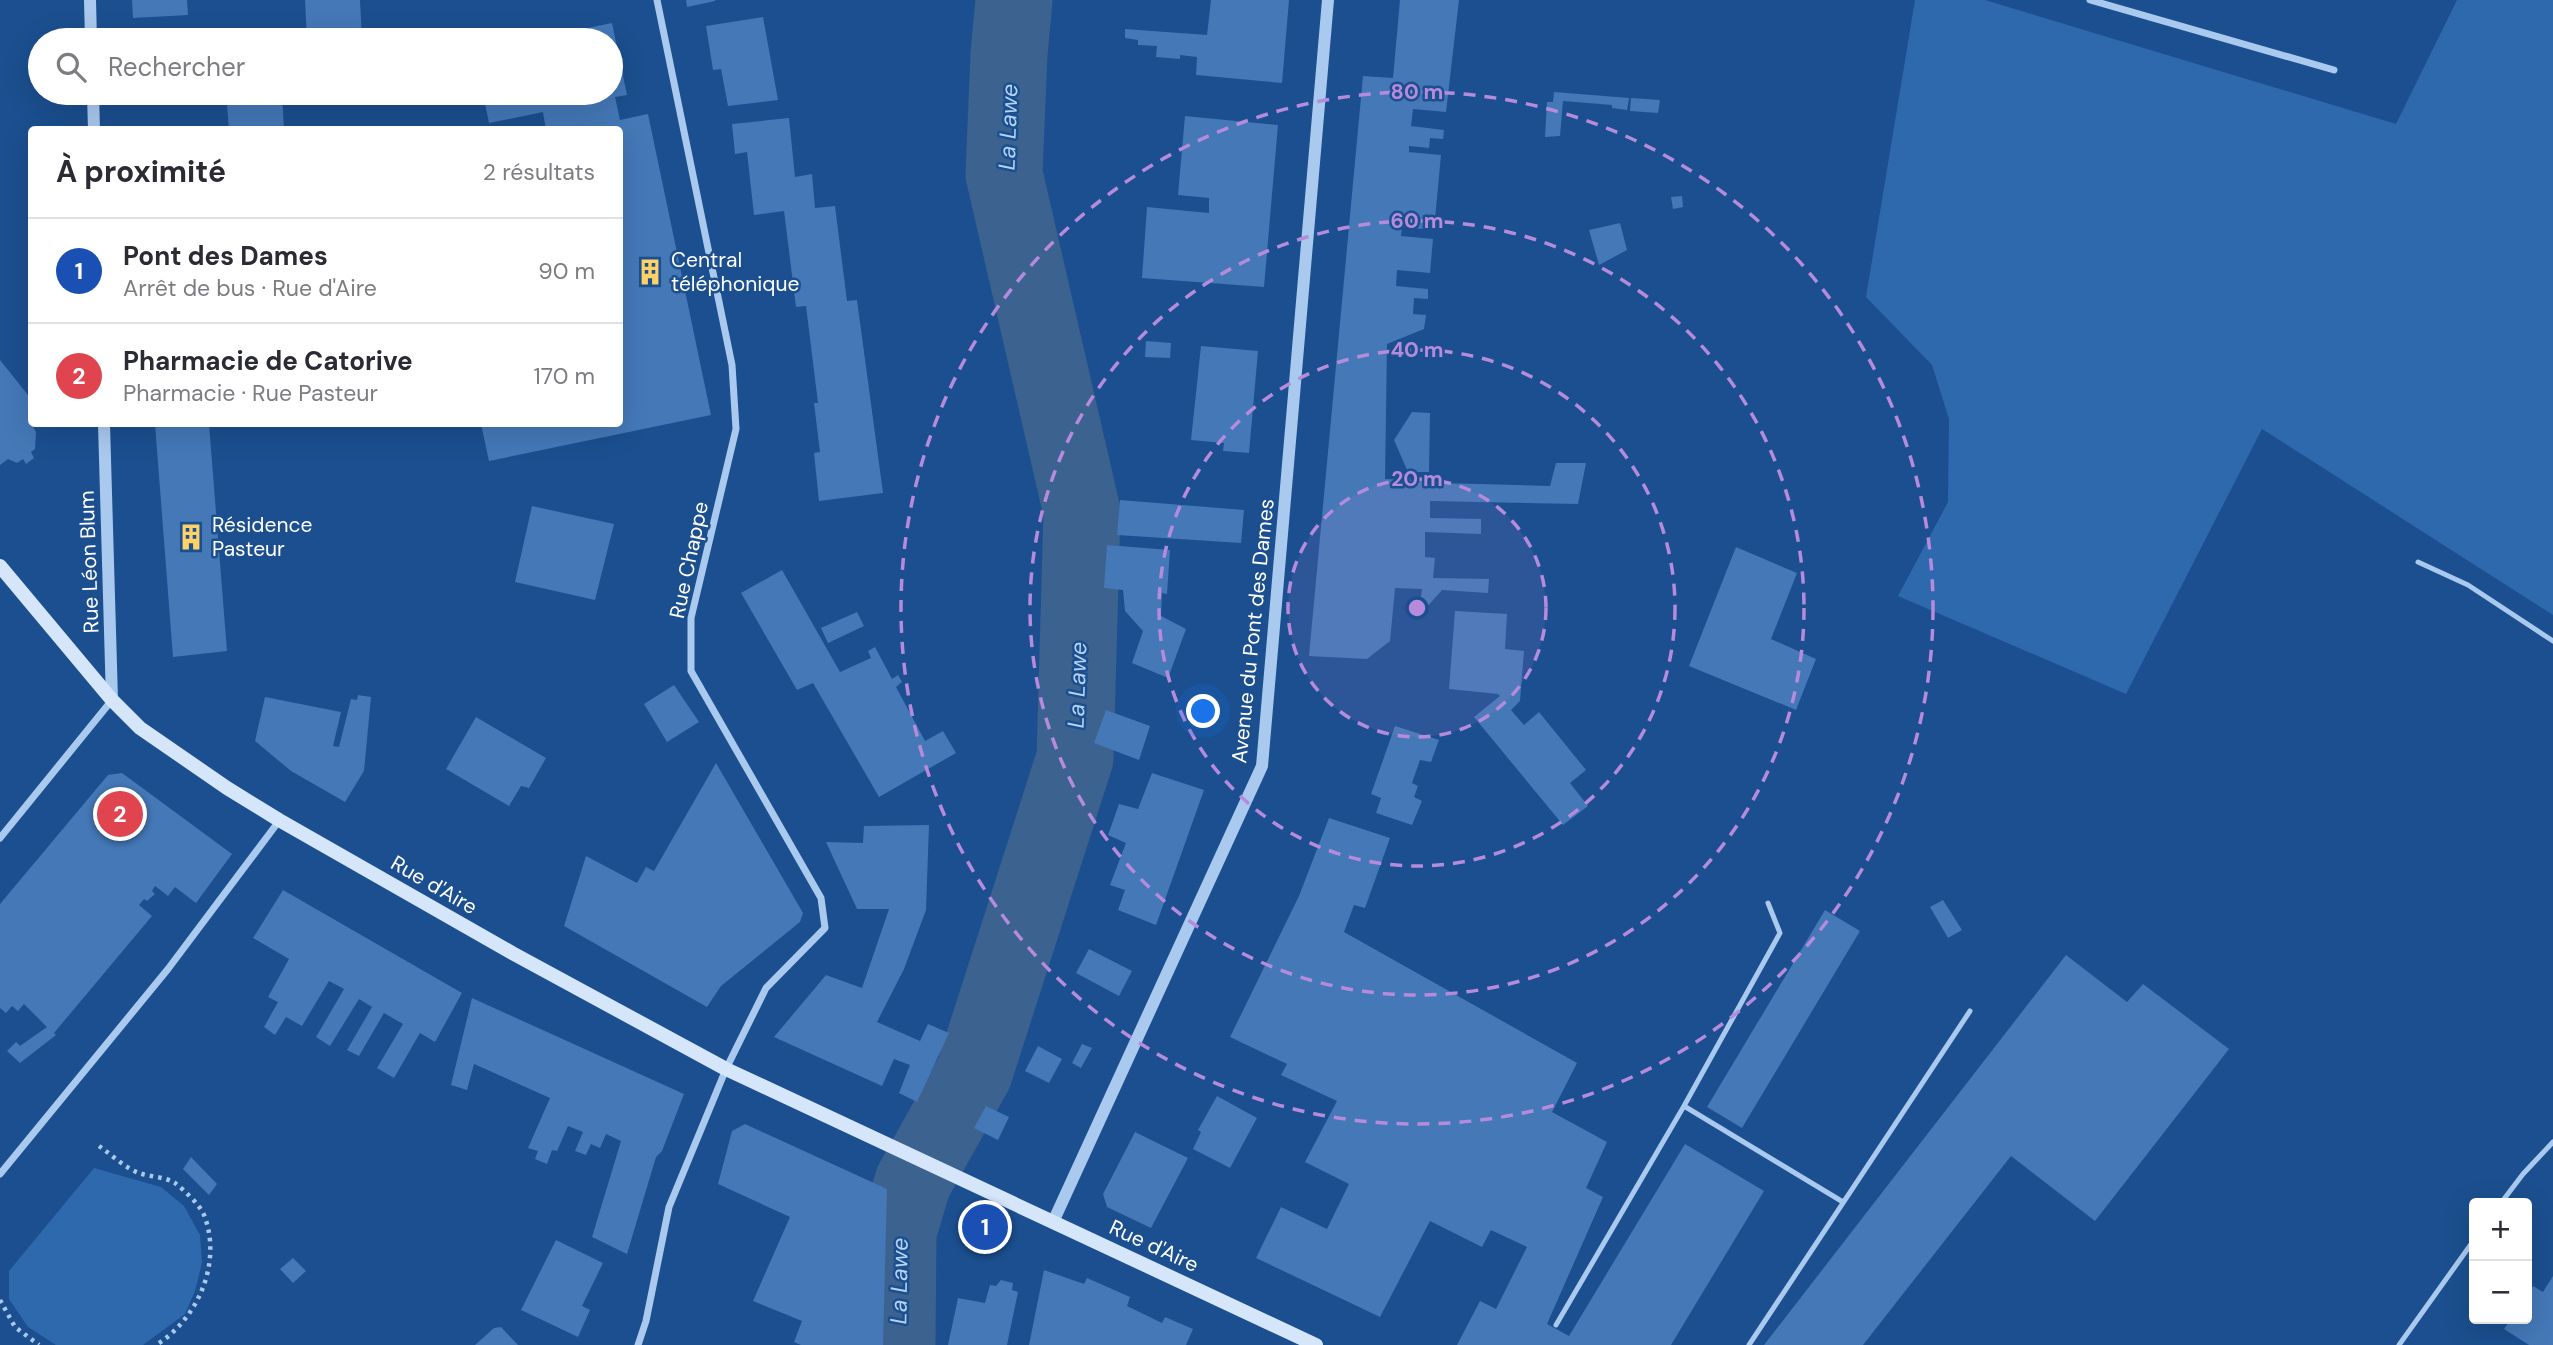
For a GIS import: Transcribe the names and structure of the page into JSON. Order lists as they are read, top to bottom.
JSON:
{
  "streets": {
    "main road": ["Rue d'Aire"],
    "street": ["Rue Chappe", "Rue Léon Blum", "Avenue du Pont des Dames"]
  },
  "crossings": [
    ["Rue Chappe", "Rue d'Aire"],
    ["Rue Léon Blum", "Rue d'Aire"],
    ["Avenue du Pont des Dames", "Rue d'Aire"]
  ],
  "water": ["La Lawe"],
  "places": {
    "building": ["Central téléphonique", "Résidence Pasteur"]
  },
  "page": {
    "search": "Rechercher",
    "heading": ["À proximité", "2 résultats"],
    "list": [
      {
        "mark": "1",
        "name": "Pont des Dames",
        "note": "Arrêt de bus · Rue d'Aire",
        "value": "90 m"
      },
      {
        "mark": "2",
        "name": "Pharmacie de Catorive",
        "note": "Pharmacie · Rue Pasteur",
        "value": "170 m"
      }
    ],
    "pins": ["2", "1"],
    "map_buttons": ["+", "−"]
  },
  "rings": [
    "80 m",
    "60 m",
    "40 m",
    "20 m"
  ]
}
